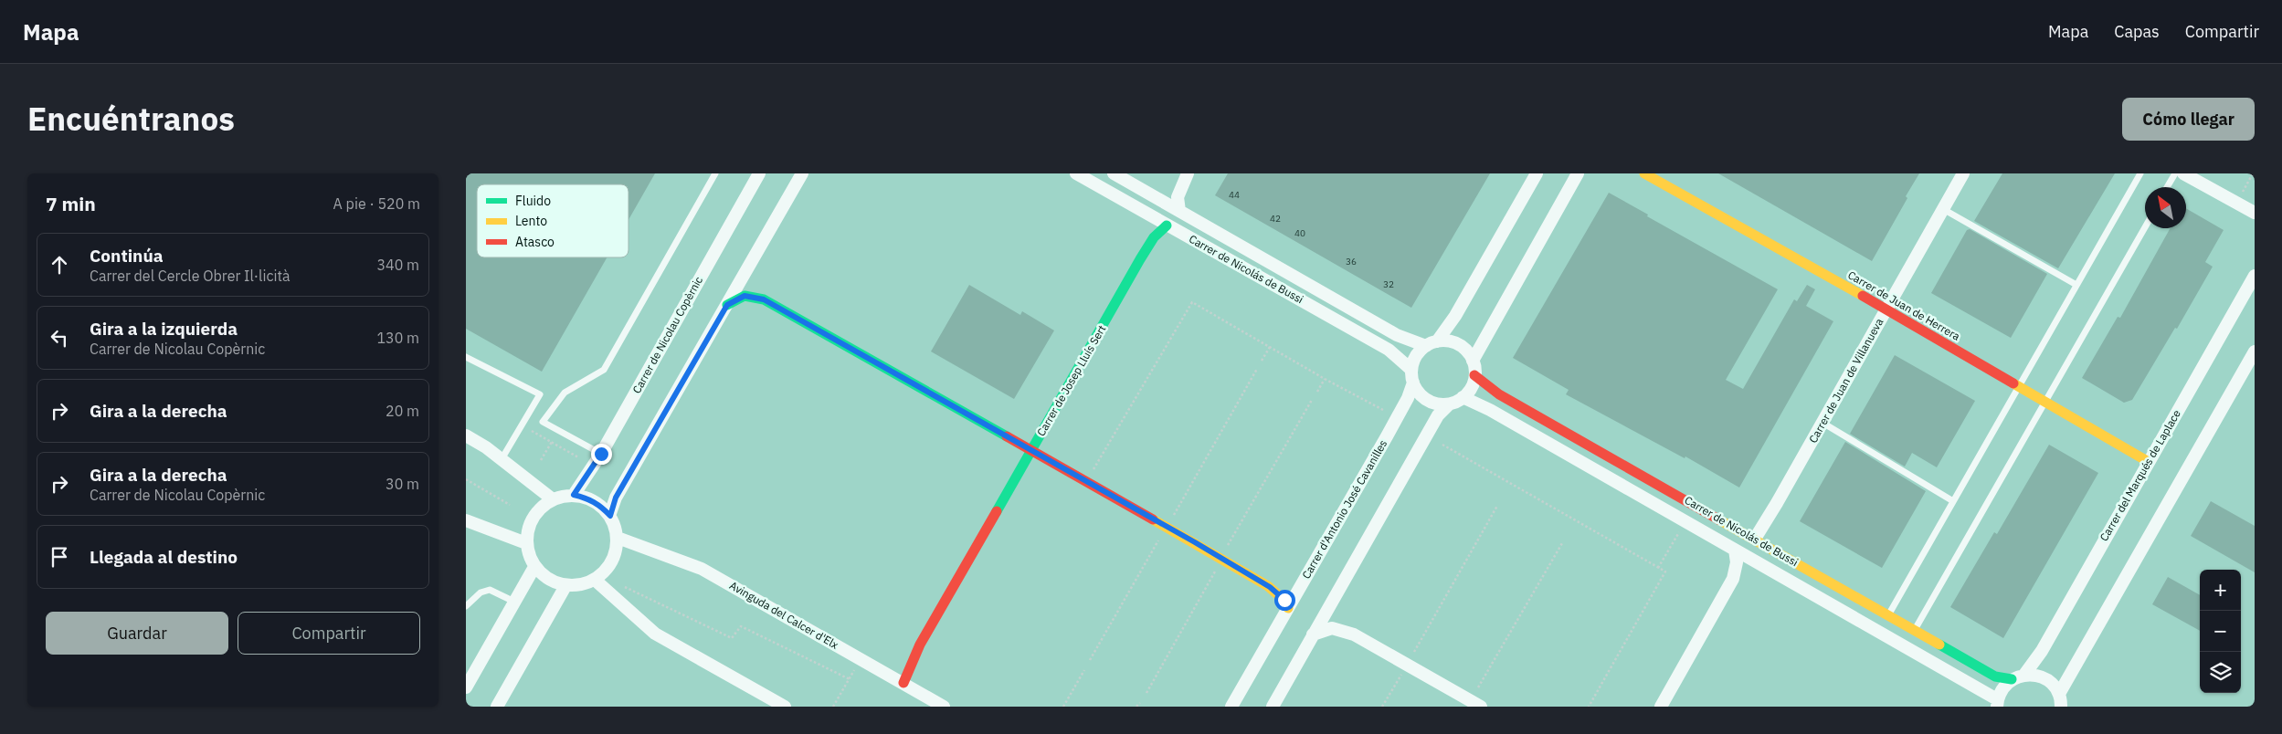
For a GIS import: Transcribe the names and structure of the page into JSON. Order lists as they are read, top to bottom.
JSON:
{
  "streets": {
    "street": [
      "Carrer de Nicolás de Bussi",
      "Carrer de Juan de Herrera",
      "Carrer de Nicolau Copèrnic",
      "Carrer de Josep Lluís Sert",
      "Carrer de Juan de Villanueva",
      "Carrer del Marqués de Laplace",
      "Carrer d'Antonio José Cavanilles",
      "Avinguda del Calcer d'Elx"
    ]
  },
  "crossings": [
    ["Carrer de Nicolás de Bussi", "Carrer de Josep Lluís Sert"],
    ["Carrer de Nicolás de Bussi", "Carrer de Juan de Villanueva"],
    ["Carrer de Nicolás de Bussi", "Carrer d'Antonio José Cavanilles"],
    ["Carrer de Juan de Herrera", "Carrer de Juan de Villanueva"],
    ["Carrer de Juan de Herrera", "Carrer del Marqués de Laplace"],
    ["Carrer de Nicolau Copèrnic", "Avinguda del Calcer d'Elx"],
    ["Carrer de Josep Lluís Sert", "Avinguda del Calcer d'Elx"]
  ],
  "house_numbers": [
    "44",
    "42",
    "40",
    "36",
    "32"
  ],
  "legend": ["Fluido", "Lento", "Atasco"],
  "north": "top left",
  "page": {
    "header": "Mapa",
    "nav": ["Mapa", "Capas", "Compartir"],
    "title": "Encuéntranos",
    "buttons": [
      "Cómo llegar",
      ["Guardar", "Compartir"]
    ],
    "heading": ["7 min", "A pie · 520 m"],
    "list": [
      ["Continúa", "Carrer del Cercle Obrer Il·licità", "340 m"],
      ["Gira a la izquierda", "Carrer de Nicolau Copèrnic", "130 m"],
      ["Gira a la derecha", "20 m"],
      ["Gira a la derecha", "Carrer de Nicolau Copèrnic", "30 m"],
      "Llegada al destino"
    ],
    "map_buttons": ["+", "−"]
  }
}
